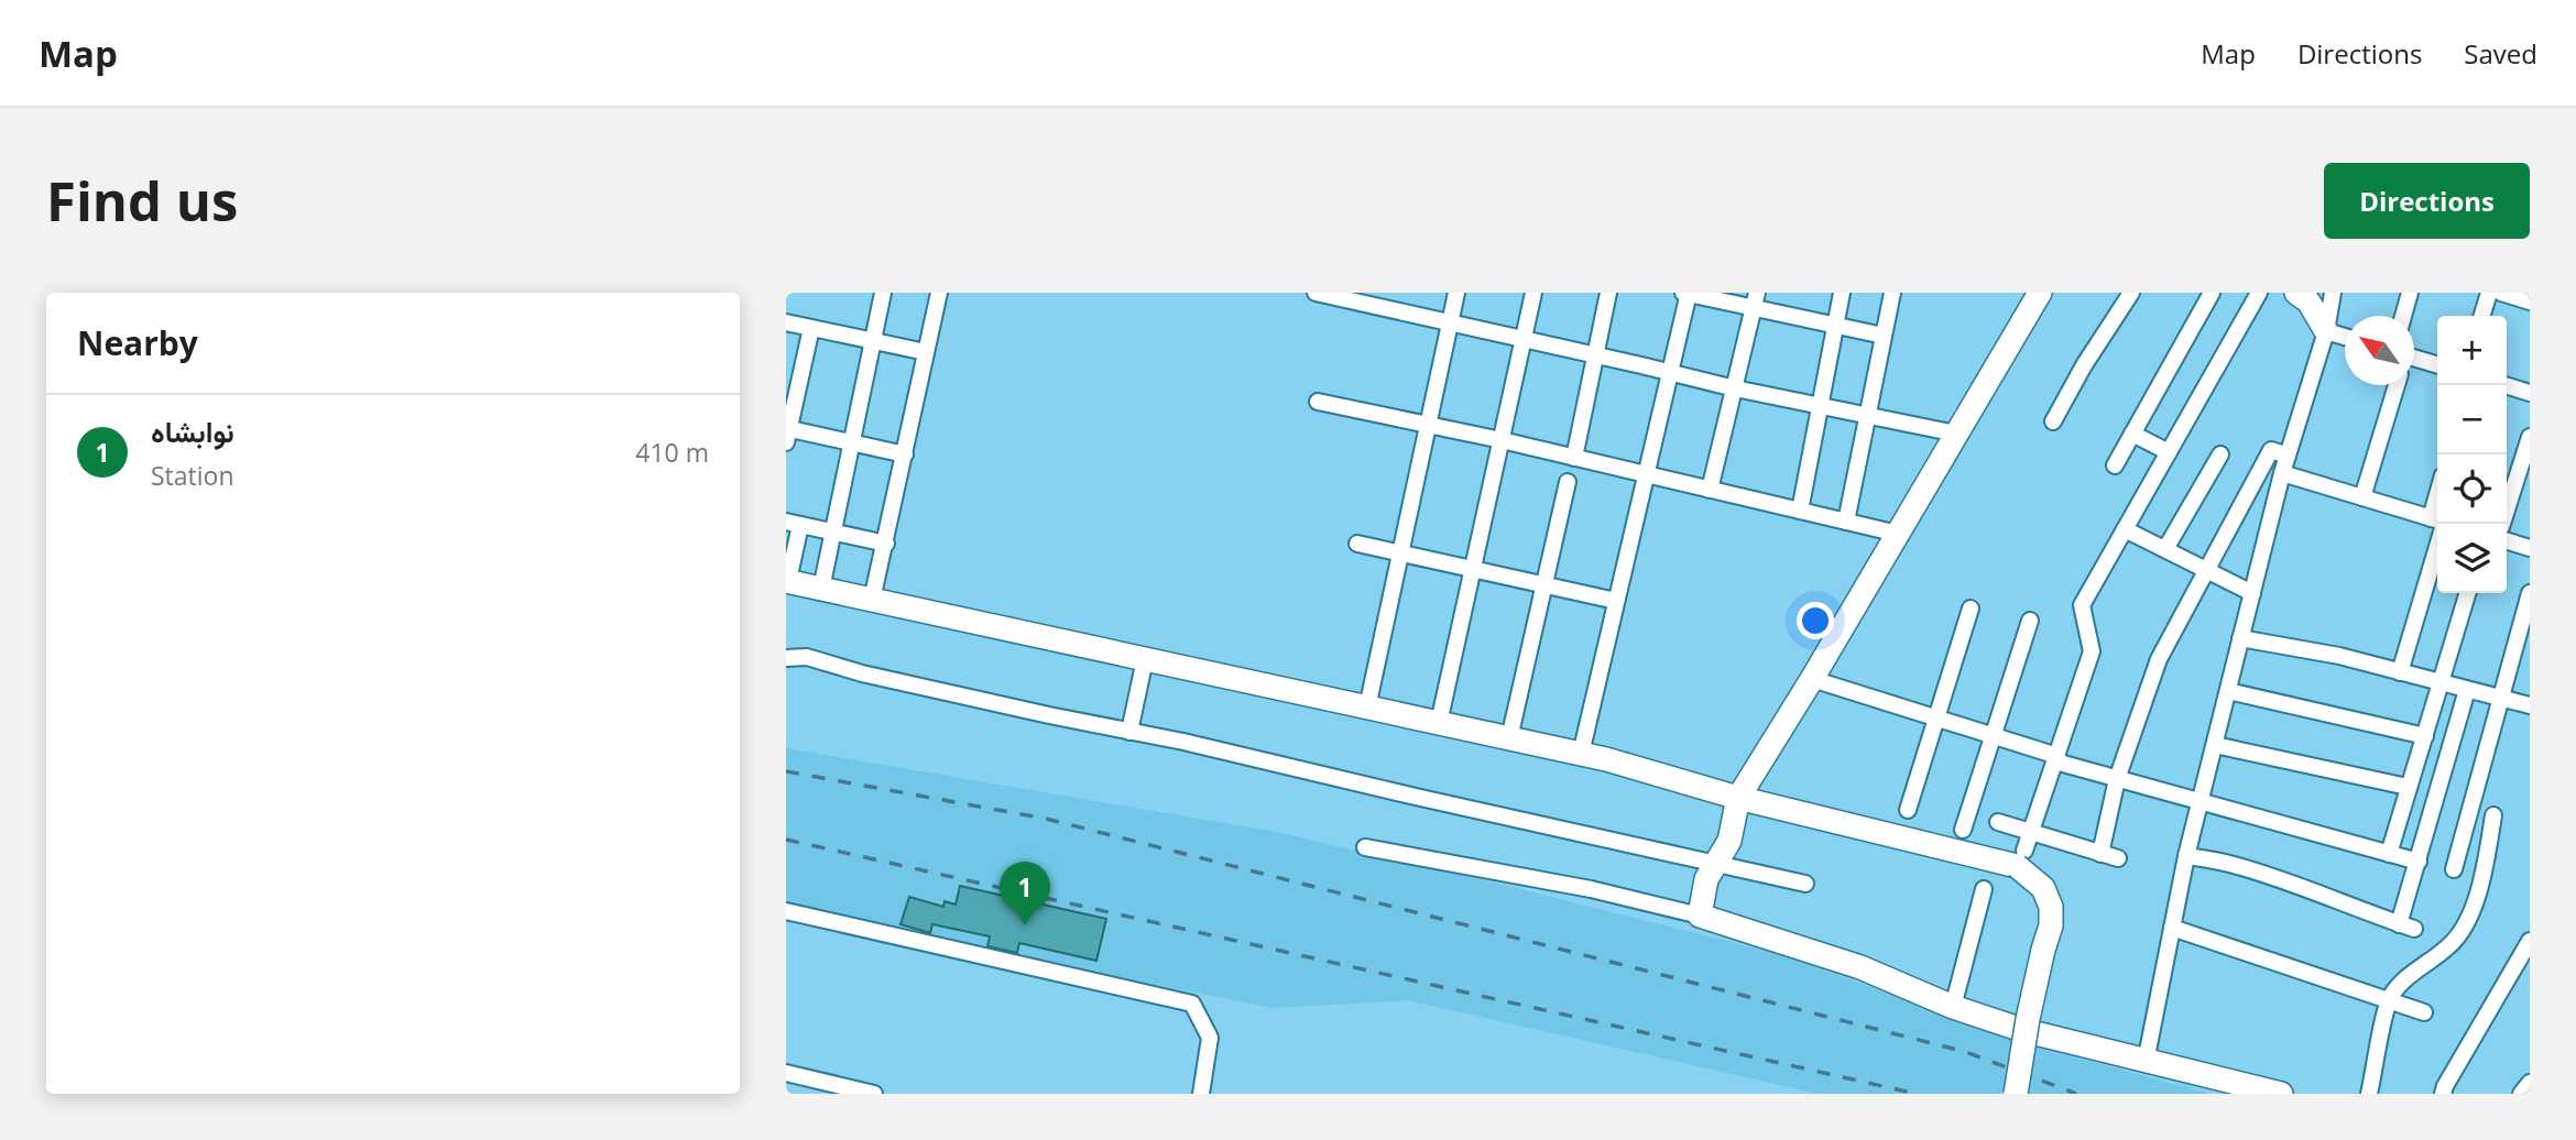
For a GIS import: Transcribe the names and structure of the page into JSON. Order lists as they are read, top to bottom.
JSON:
{
  "north": "top left",
  "page": {
    "header": "Map",
    "nav": ["Map", "Directions", "Saved"],
    "buttons": "Directions",
    "title": "Find us",
    "heading": "Nearby",
    "map_buttons": ["+", "−"],
    "list": [
      {
        "mark": "1",
        "name": "نوابشاہ",
        "note": "Station",
        "value": "410 m"
      }
    ],
    "pins": "1"
  }
}
